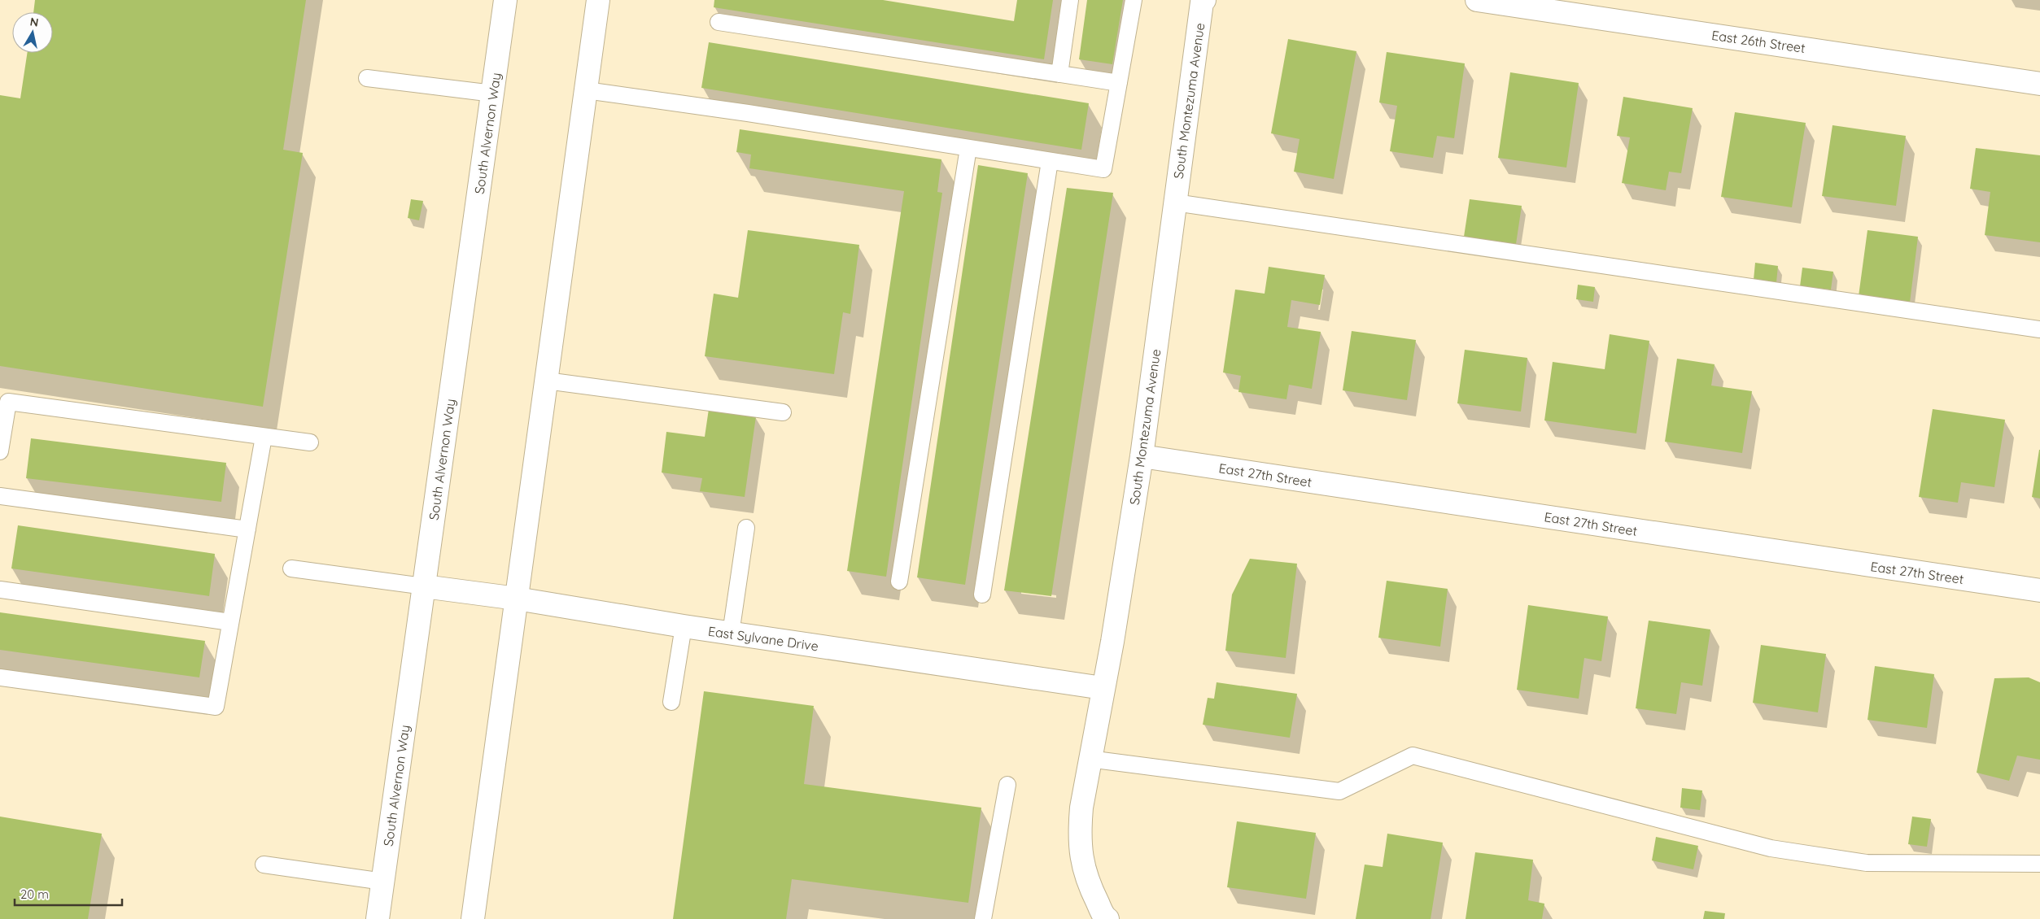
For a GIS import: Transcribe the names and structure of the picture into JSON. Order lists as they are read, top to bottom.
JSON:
{
  "streets": {
    "street": [
      "East 26th Street",
      "South Montezuma Avenue",
      "South Alvernon Way",
      "East 27th Street",
      "East Sylvane Drive"
    ]
  },
  "crossings": [
    ["South Montezuma Avenue", "East 27th Street"],
    ["South Montezuma Avenue", "East Sylvane Drive"],
    ["South Alvernon Way", "East Sylvane Drive"]
  ],
  "scale_bar": "20 m",
  "north": "top"
}
